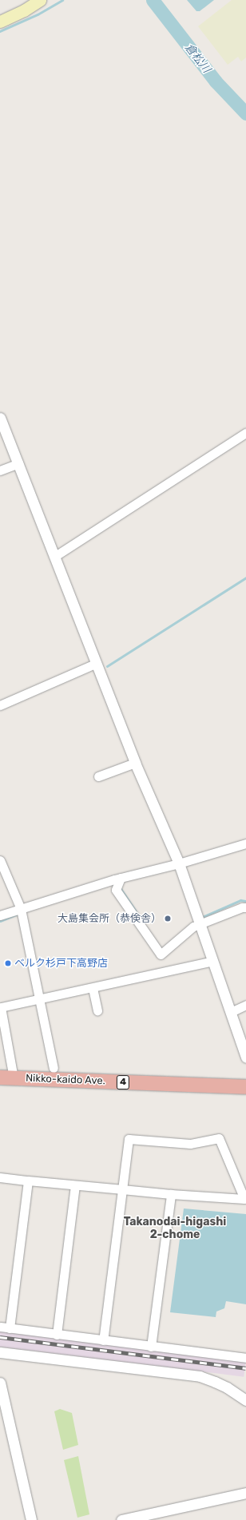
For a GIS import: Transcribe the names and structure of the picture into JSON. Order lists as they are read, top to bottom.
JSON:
{
  "streets": {
    "highway": ["Nikko-kaido Ave.", "4"]
  },
  "districts": ["Takanodai-higashi 2-chome"],
  "water": ["倉松川"],
  "places": ["大島集会所（恭倹舎）", "ベルク杉戸下高野店"]
}
